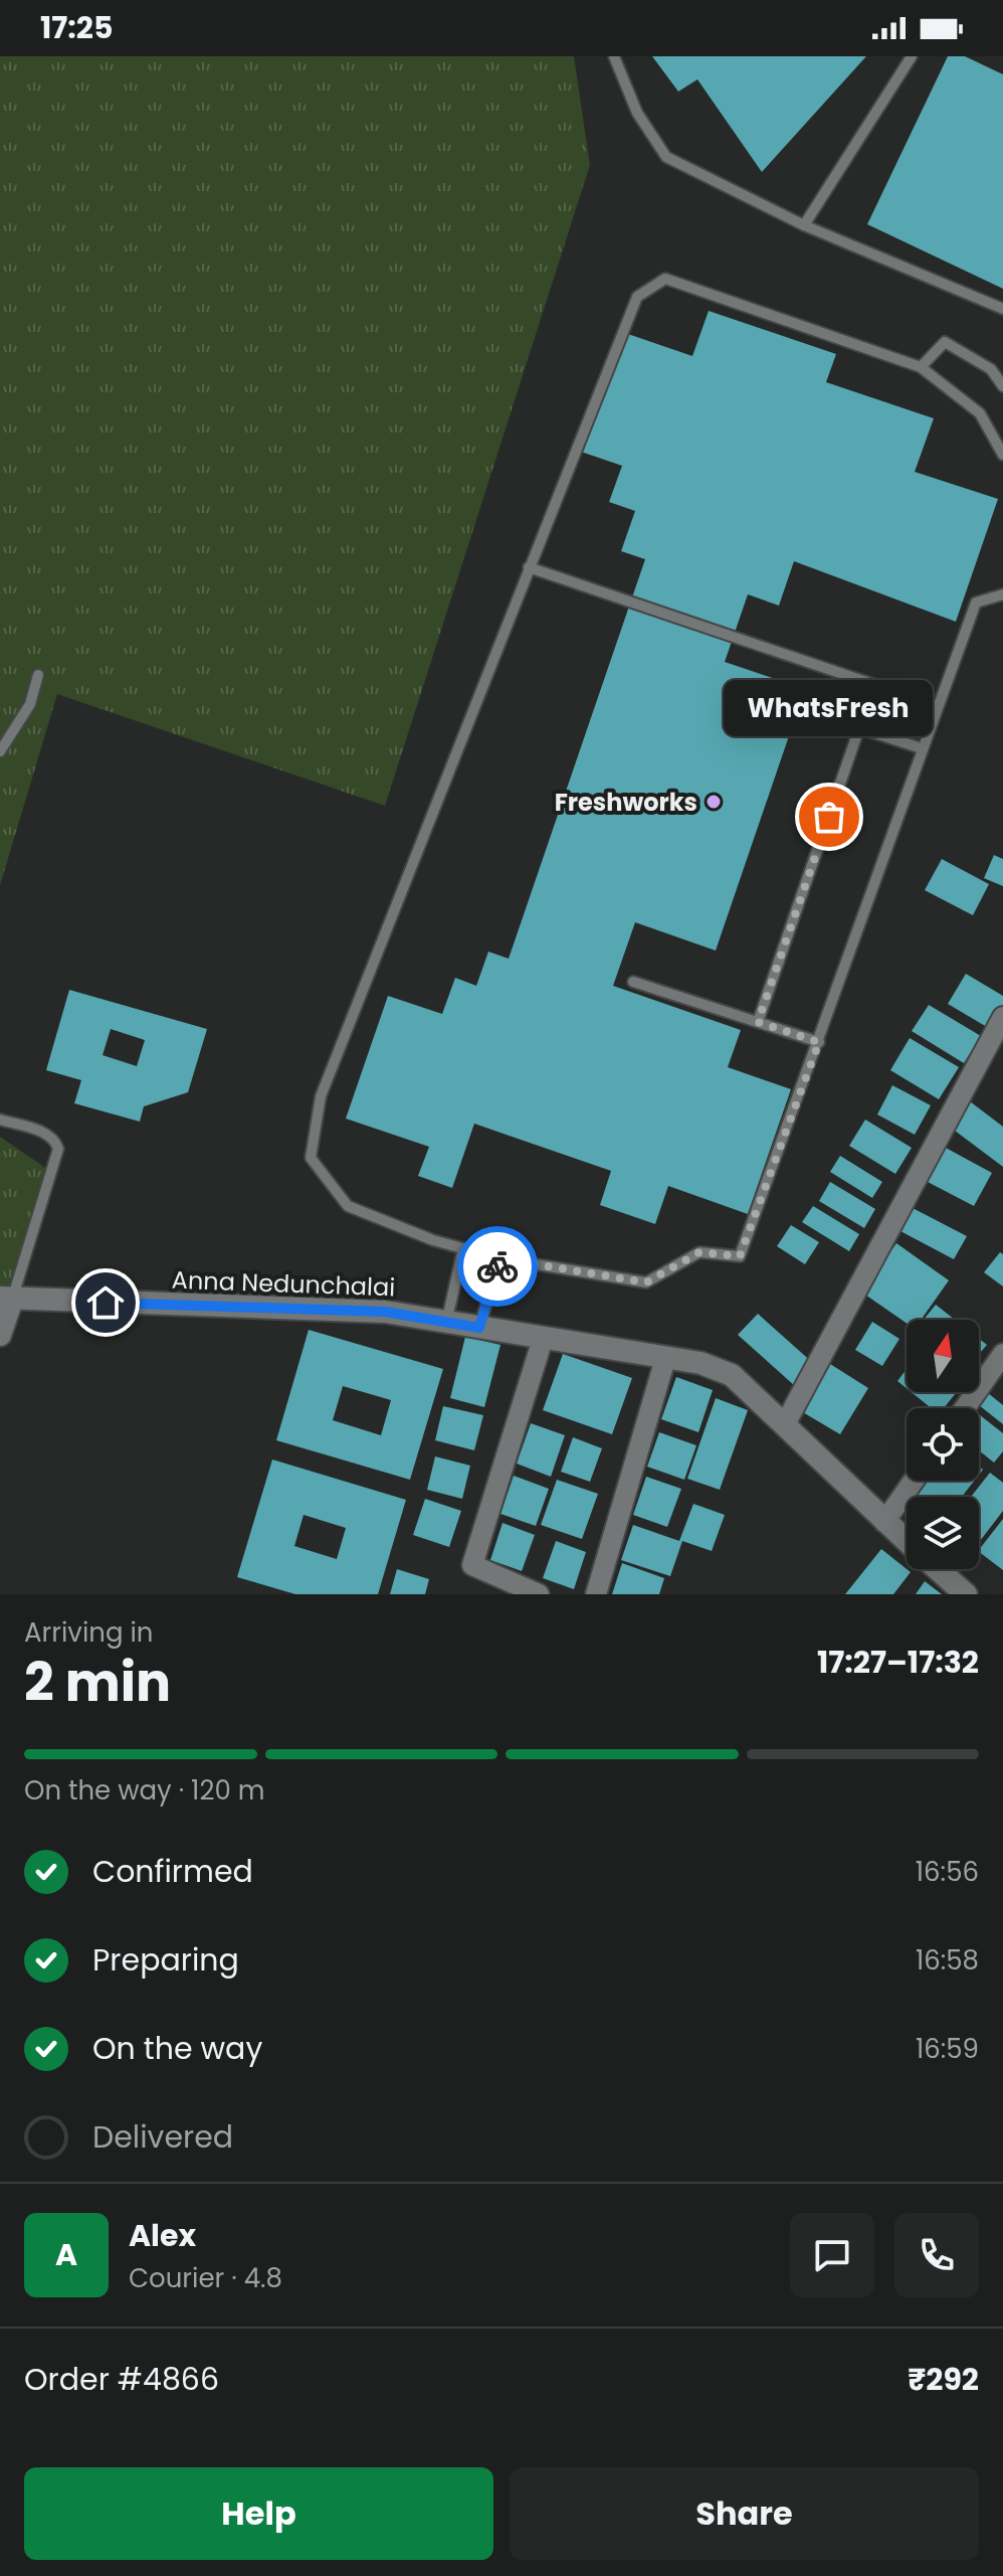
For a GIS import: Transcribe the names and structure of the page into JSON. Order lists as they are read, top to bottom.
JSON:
{
  "streets": {
    "street": ["Anna Nedunchalai"]
  },
  "places": ["Freshworks", "WhatsFresh"],
  "north": "top",
  "page": {
    "status": "17:25",
    "bubble": "WhatsFresh",
    "heading": ["2 min", "Arriving in", "17:27–17:32"],
    "panel": [
      "Alex",
      "Courier · 4.8",
      "Order #4866",
      "₹292"
    ],
    "bar": "On the way · 120 m",
    "list": [
      ["Confirmed", "16:56"],
      ["Preparing", "16:58"],
      ["On the way", "16:59"],
      "Delivered"
    ],
    "round": "A",
    "buttons": ["Help", "Share"]
  }
}
